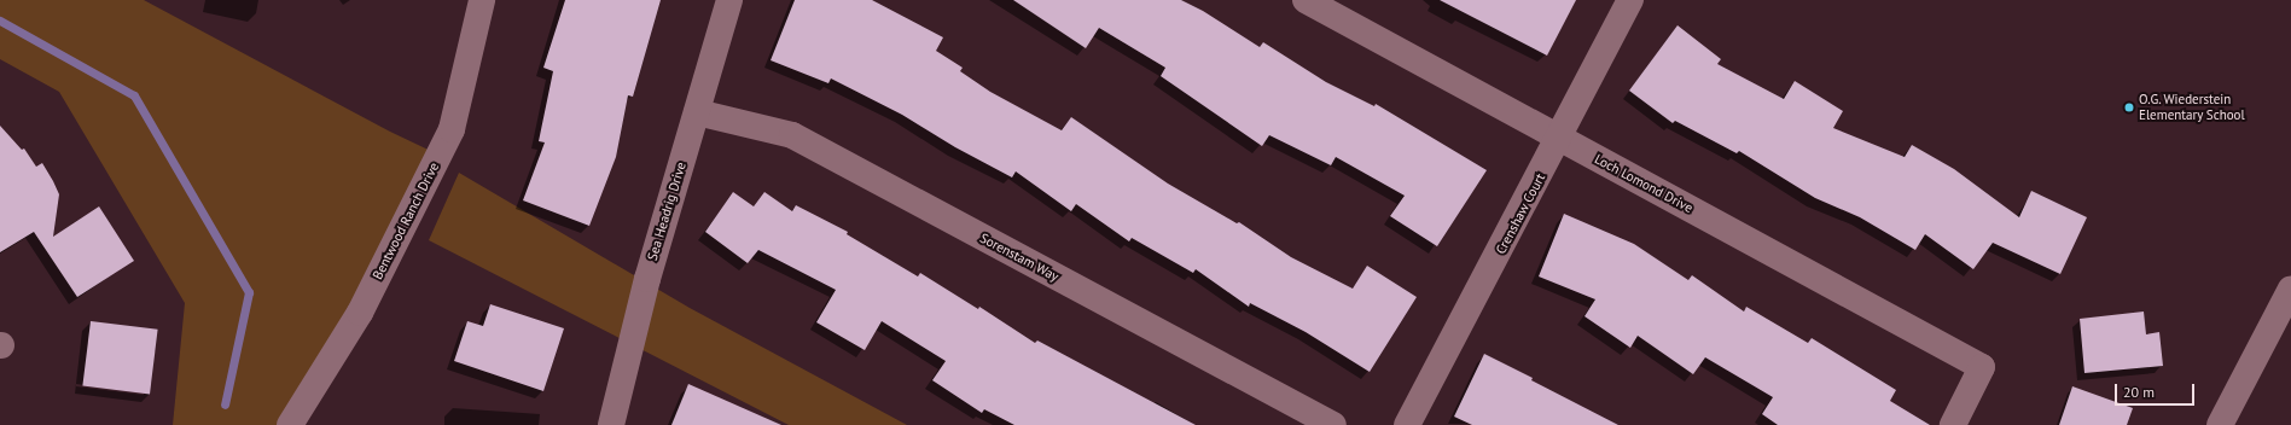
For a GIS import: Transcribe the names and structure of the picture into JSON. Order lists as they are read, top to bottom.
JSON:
{
  "streets": {
    "street": [
      "Loch Lomond Drive",
      "Sea Headrig Drive",
      "Crenshaw Court",
      "Bentwood Ranch Drive",
      "Sorenstam Way"
    ]
  },
  "crossings": [
    ["Loch Lomond Drive", "Crenshaw Court"],
    ["Sea Headrig Drive", "Sorenstam Way"]
  ],
  "places": ["O.G. Wiederstein Elementary School"],
  "scale_bar": "20 m"
}
